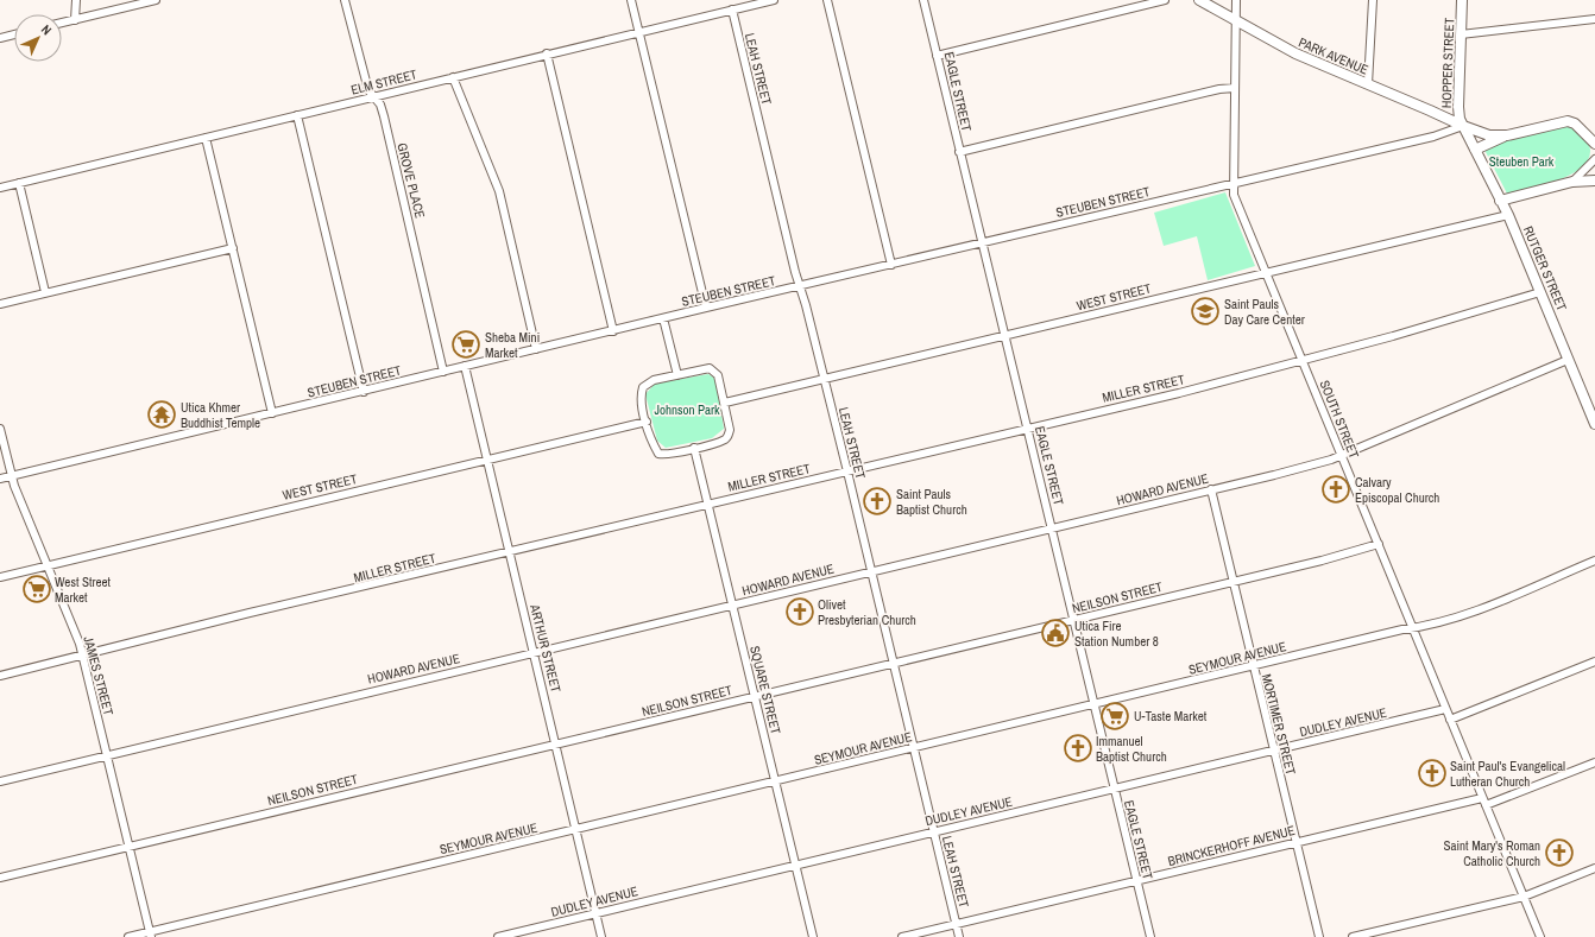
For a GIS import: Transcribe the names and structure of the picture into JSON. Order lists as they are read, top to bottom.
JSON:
{
  "streets": {
    "street": [
      "PARK AVENUE",
      "HOPPER STREET",
      "LEAH STREET",
      "ELM STREET",
      "EAGLE STREET",
      "GROVE PLACE",
      "STEUBEN STREET",
      "RUTGER STREET",
      "WEST STREET",
      "MILLER STREET",
      "SOUTH STREET",
      "HOWARD AVENUE",
      "NEILSON STREET",
      "ARTHUR STREET",
      "SEYMOUR AVENUE",
      "JAMES STREET",
      "SQUARE STREET",
      "DUDLEY AVENUE",
      "MORTIMER STREET",
      "BRINCKERHOFF AVENUE"
    ]
  },
  "crossings": [
    ["PARK AVENUE", "HOPPER STREET"],
    ["PARK AVENUE", "STEUBEN STREET"],
    ["PARK AVENUE", "RUTGER STREET"],
    ["PARK AVENUE", "SOUTH STREET"],
    ["HOPPER STREET", "STEUBEN STREET"],
    ["HOPPER STREET", "RUTGER STREET"],
    ["LEAH STREET", "ELM STREET"],
    ["LEAH STREET", "STEUBEN STREET"],
    ["LEAH STREET", "WEST STREET"],
    ["LEAH STREET", "MILLER STREET"],
    ["LEAH STREET", "HOWARD AVENUE"],
    ["LEAH STREET", "NEILSON STREET"],
    ["LEAH STREET", "SEYMOUR AVENUE"],
    ["LEAH STREET", "DUDLEY AVENUE"],
    ["LEAH STREET", "BRINCKERHOFF AVENUE"],
    ["ELM STREET", "GROVE PLACE"],
    ["EAGLE STREET", "STEUBEN STREET"],
    ["EAGLE STREET", "WEST STREET"],
    ["EAGLE STREET", "MILLER STREET"],
    ["EAGLE STREET", "HOWARD AVENUE"],
    ["EAGLE STREET", "NEILSON STREET"],
    ["EAGLE STREET", "SEYMOUR AVENUE"],
    ["EAGLE STREET", "DUDLEY AVENUE"],
    ["EAGLE STREET", "BRINCKERHOFF AVENUE"],
    ["GROVE PLACE", "STEUBEN STREET"],
    ["STEUBEN STREET", "RUTGER STREET"],
    ["STEUBEN STREET", "SOUTH STREET"],
    ["STEUBEN STREET", "ARTHUR STREET"],
    ["STEUBEN STREET", "JAMES STREET"],
    ["RUTGER STREET", "WEST STREET"],
    ["RUTGER STREET", "MILLER STREET"],
    ["RUTGER STREET", "HOWARD AVENUE"],
    ["WEST STREET", "SOUTH STREET"],
    ["WEST STREET", "ARTHUR STREET"],
    ["WEST STREET", "JAMES STREET"],
    ["WEST STREET", "SQUARE STREET"],
    ["MILLER STREET", "SOUTH STREET"],
    ["MILLER STREET", "ARTHUR STREET"],
    ["MILLER STREET", "JAMES STREET"],
    ["MILLER STREET", "SQUARE STREET"],
    ["SOUTH STREET", "HOWARD AVENUE"],
    ["SOUTH STREET", "NEILSON STREET"],
    ["SOUTH STREET", "SEYMOUR AVENUE"],
    ["SOUTH STREET", "DUDLEY AVENUE"],
    ["SOUTH STREET", "BRINCKERHOFF AVENUE"],
    ["HOWARD AVENUE", "ARTHUR STREET"],
    ["HOWARD AVENUE", "JAMES STREET"],
    ["HOWARD AVENUE", "SQUARE STREET"],
    ["HOWARD AVENUE", "MORTIMER STREET"],
    ["NEILSON STREET", "ARTHUR STREET"],
    ["NEILSON STREET", "JAMES STREET"],
    ["NEILSON STREET", "SQUARE STREET"],
    ["NEILSON STREET", "MORTIMER STREET"],
    ["ARTHUR STREET", "SEYMOUR AVENUE"],
    ["ARTHUR STREET", "DUDLEY AVENUE"],
    ["SEYMOUR AVENUE", "JAMES STREET"],
    ["SEYMOUR AVENUE", "SQUARE STREET"],
    ["SEYMOUR AVENUE", "MORTIMER STREET"],
    ["SQUARE STREET", "DUDLEY AVENUE"],
    ["DUDLEY AVENUE", "MORTIMER STREET"],
    ["MORTIMER STREET", "BRINCKERHOFF AVENUE"]
  ],
  "parks": ["Steuben Park", "Johnson Park"],
  "places": {
    "school or university": ["Saint Pauls Day Care Center"],
    "supermarket": ["Sheba Mini Market", "West Street Market", "U-Taste Market"],
    "temple": ["Utica Khmer Buddhist Temple"],
    "church": [
      "Calvary Episcopal Church",
      "Saint Pauls Baptist Church",
      "Olivet Presbyterian Church",
      "Immanuel Baptist Church",
      "Saint Paul's Evangelical Lutheran Church",
      "Saint Mary's Roman Catholic Church"
    ],
    "public building": ["Utica Fire Station Number 8"]
  },
  "north": "top right"
}
